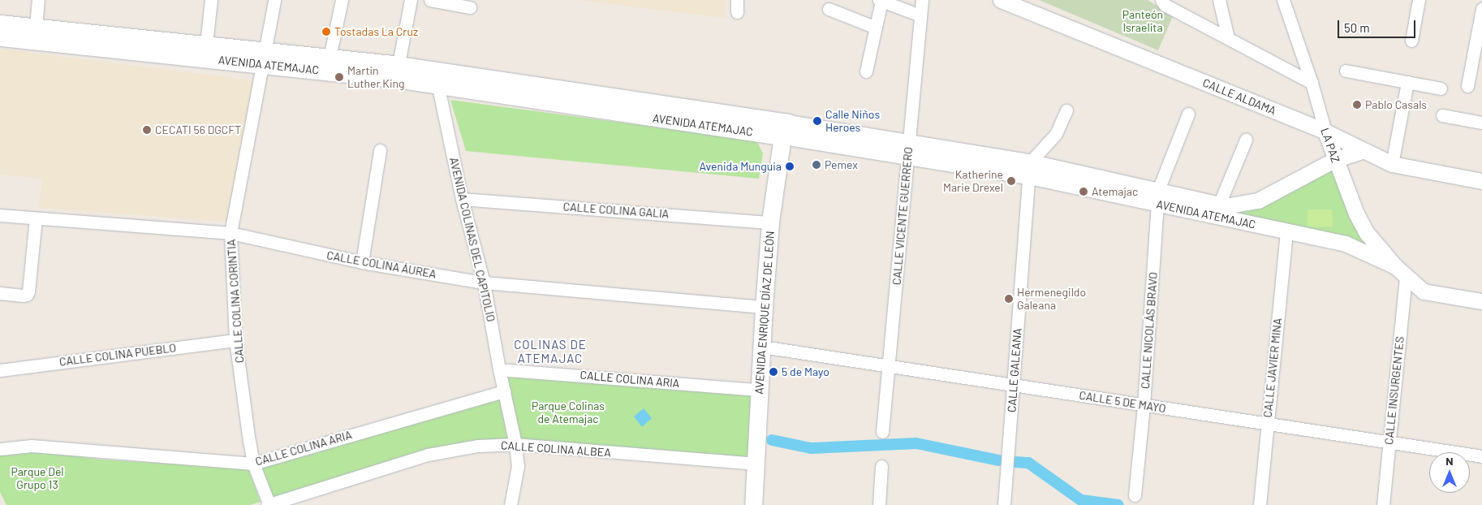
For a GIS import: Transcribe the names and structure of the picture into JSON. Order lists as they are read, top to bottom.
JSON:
{
  "streets": {
    "main road": ["AVENIDA ATEMAJAC", "AVENIDA ENRIQUE DÍAZ DE LEÓN"],
    "street": [
      "CALLE ALDAMA",
      "LA PAZ",
      "CALLE COLINA GALIA",
      "CALLE VICENTE GUERRERO",
      "AVENIDA COLINAS DEL CAPITOLIO",
      "CALLE COLINA ÁUREA",
      "CALLE COLINA CORINTIA",
      "CALLE NICOLÁS BRAVO",
      "CALLE COLINA PUEBLO",
      "CALLE JAVIER MINA",
      "CALLE GALEANA",
      "CALLE COLINA ARIA",
      "CALLE INSURGENTES",
      "CALLE 5 DE MAYO",
      "CALLE COLINA ALBEA"
    ]
  },
  "crossings": [
    ["AVENIDA ATEMAJAC", "CALLE ALDAMA"],
    ["AVENIDA ATEMAJAC", "LA PAZ"],
    ["AVENIDA ATEMAJAC", "CALLE VICENTE GUERRERO"],
    ["AVENIDA ATEMAJAC", "AVENIDA COLINAS DEL CAPITOLIO"],
    ["AVENIDA ATEMAJAC", "CALLE COLINA CORINTIA"],
    ["AVENIDA ATEMAJAC", "AVENIDA ENRIQUE DÍAZ DE LEÓN"],
    ["AVENIDA ATEMAJAC", "CALLE NICOLÁS BRAVO"],
    ["AVENIDA ATEMAJAC", "CALLE JAVIER MINA"],
    ["AVENIDA ATEMAJAC", "CALLE GALEANA"],
    ["AVENIDA ATEMAJAC", "CALLE INSURGENTES"],
    ["CALLE ALDAMA", "LA PAZ"],
    ["LA PAZ", "CALLE INSURGENTES"],
    ["CALLE COLINA GALIA", "AVENIDA COLINAS DEL CAPITOLIO"],
    ["CALLE COLINA GALIA", "AVENIDA ENRIQUE DÍAZ DE LEÓN"],
    ["CALLE VICENTE GUERRERO", "CALLE 5 DE MAYO"],
    ["AVENIDA COLINAS DEL CAPITOLIO", "CALLE COLINA ÁUREA"],
    ["AVENIDA COLINAS DEL CAPITOLIO", "CALLE COLINA ARIA"],
    ["AVENIDA COLINAS DEL CAPITOLIO", "CALLE COLINA ALBEA"],
    ["CALLE COLINA ÁUREA", "CALLE COLINA CORINTIA"],
    ["CALLE COLINA ÁUREA", "AVENIDA ENRIQUE DÍAZ DE LEÓN"],
    ["CALLE COLINA CORINTIA", "CALLE COLINA PUEBLO"],
    ["CALLE COLINA CORINTIA", "CALLE COLINA ARIA"],
    ["CALLE COLINA CORINTIA", "CALLE COLINA ALBEA"],
    ["AVENIDA ENRIQUE DÍAZ DE LEÓN", "CALLE COLINA ARIA"],
    ["AVENIDA ENRIQUE DÍAZ DE LEÓN", "CALLE 5 DE MAYO"],
    ["AVENIDA ENRIQUE DÍAZ DE LEÓN", "CALLE COLINA ALBEA"],
    ["CALLE NICOLÁS BRAVO", "CALLE 5 DE MAYO"],
    ["CALLE JAVIER MINA", "CALLE 5 DE MAYO"],
    ["CALLE GALEANA", "CALLE 5 DE MAYO"],
    ["CALLE INSURGENTES", "CALLE 5 DE MAYO"]
  ],
  "districts": ["COLINAS DE ATEMAJAC"],
  "parks": ["Panteón Israelita", "Parque Colinas de Atemajac", "Parque Del Grupo 13"],
  "places": [
    "Tostadas La Cruz",
    "Martin Luther King",
    "Pablo Casals",
    "Calle Niños Heroes",
    "CECATI 56 DGCFT",
    "Pemex",
    "Avenida Munguia",
    "Katherine Marie Drexel",
    "Atemajac",
    "Hermenegildo Galeana",
    "5 de Mayo"
  ],
  "scale_bar": "50 m",
  "north": "top"
}
